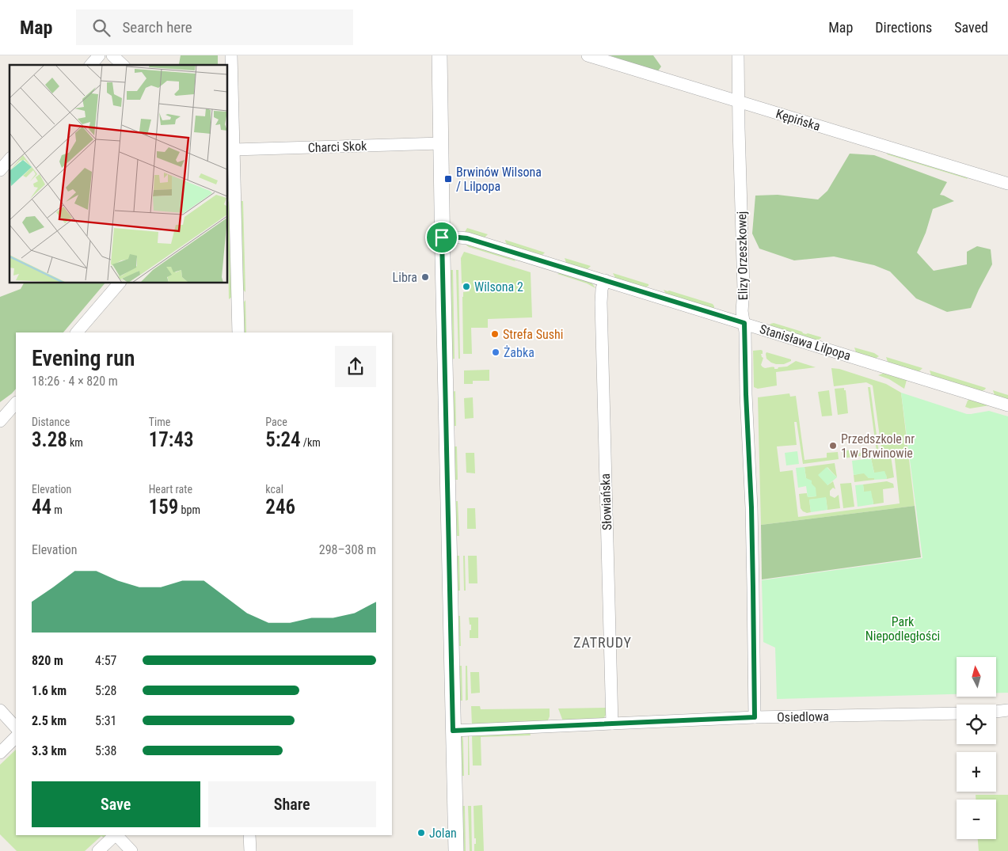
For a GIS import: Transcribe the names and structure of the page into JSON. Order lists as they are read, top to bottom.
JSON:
{
  "streets": {
    "street": [
      "Kępińska",
      "Charci Skok",
      "Elizy Orzeszkowej",
      "Stanisława Lilpopa",
      "Słowiańska",
      "Osiedlowa"
    ]
  },
  "crossings": [
    ["Kępińska", "Elizy Orzeszkowej"],
    ["Elizy Orzeszkowej", "Stanisława Lilpopa"],
    ["Elizy Orzeszkowej", "Osiedlowa"],
    ["Stanisława Lilpopa", "Słowiańska"],
    ["Słowiańska", "Osiedlowa"]
  ],
  "districts": ["ZATRUDY"],
  "parks": ["Park Niepodległości"],
  "places": {
    "transit": ["Brwinów Wilsona / Lilpopa"],
    "other": [
      "Libra",
      "Wilsona 2",
      "Strefa Sushi",
      "Żabka",
      "Przedszkole nr 1 w Brwinowie",
      "Jolan"
    ]
  },
  "north": "top",
  "page": {
    "header": "Map",
    "search": "Search here",
    "nav": ["Map", "Directions", "Saved"],
    "heading": ["Evening run", "18:26 · 4 × 820 m"],
    "stats": [
      ["Distance", "3.28 km"],
      ["Time", "17:43"],
      ["Pace", "5:24 /km"],
      ["Elevation", "44 m"],
      ["Heart rate", "159 bpm"],
      ["kcal", "246"]
    ],
    "chart": ["Elevation", "298–308 m"],
    "list": [
      {
        "name": "820 m",
        "note": "4:57"
      },
      {
        "name": "1.6 km",
        "note": "5:28"
      },
      {
        "name": "2.5 km",
        "note": "5:31"
      },
      {
        "name": "3.3 km",
        "note": "5:38"
      }
    ],
    "map_buttons": ["+", "−"],
    "buttons": ["Save", "Share"]
  }
}
